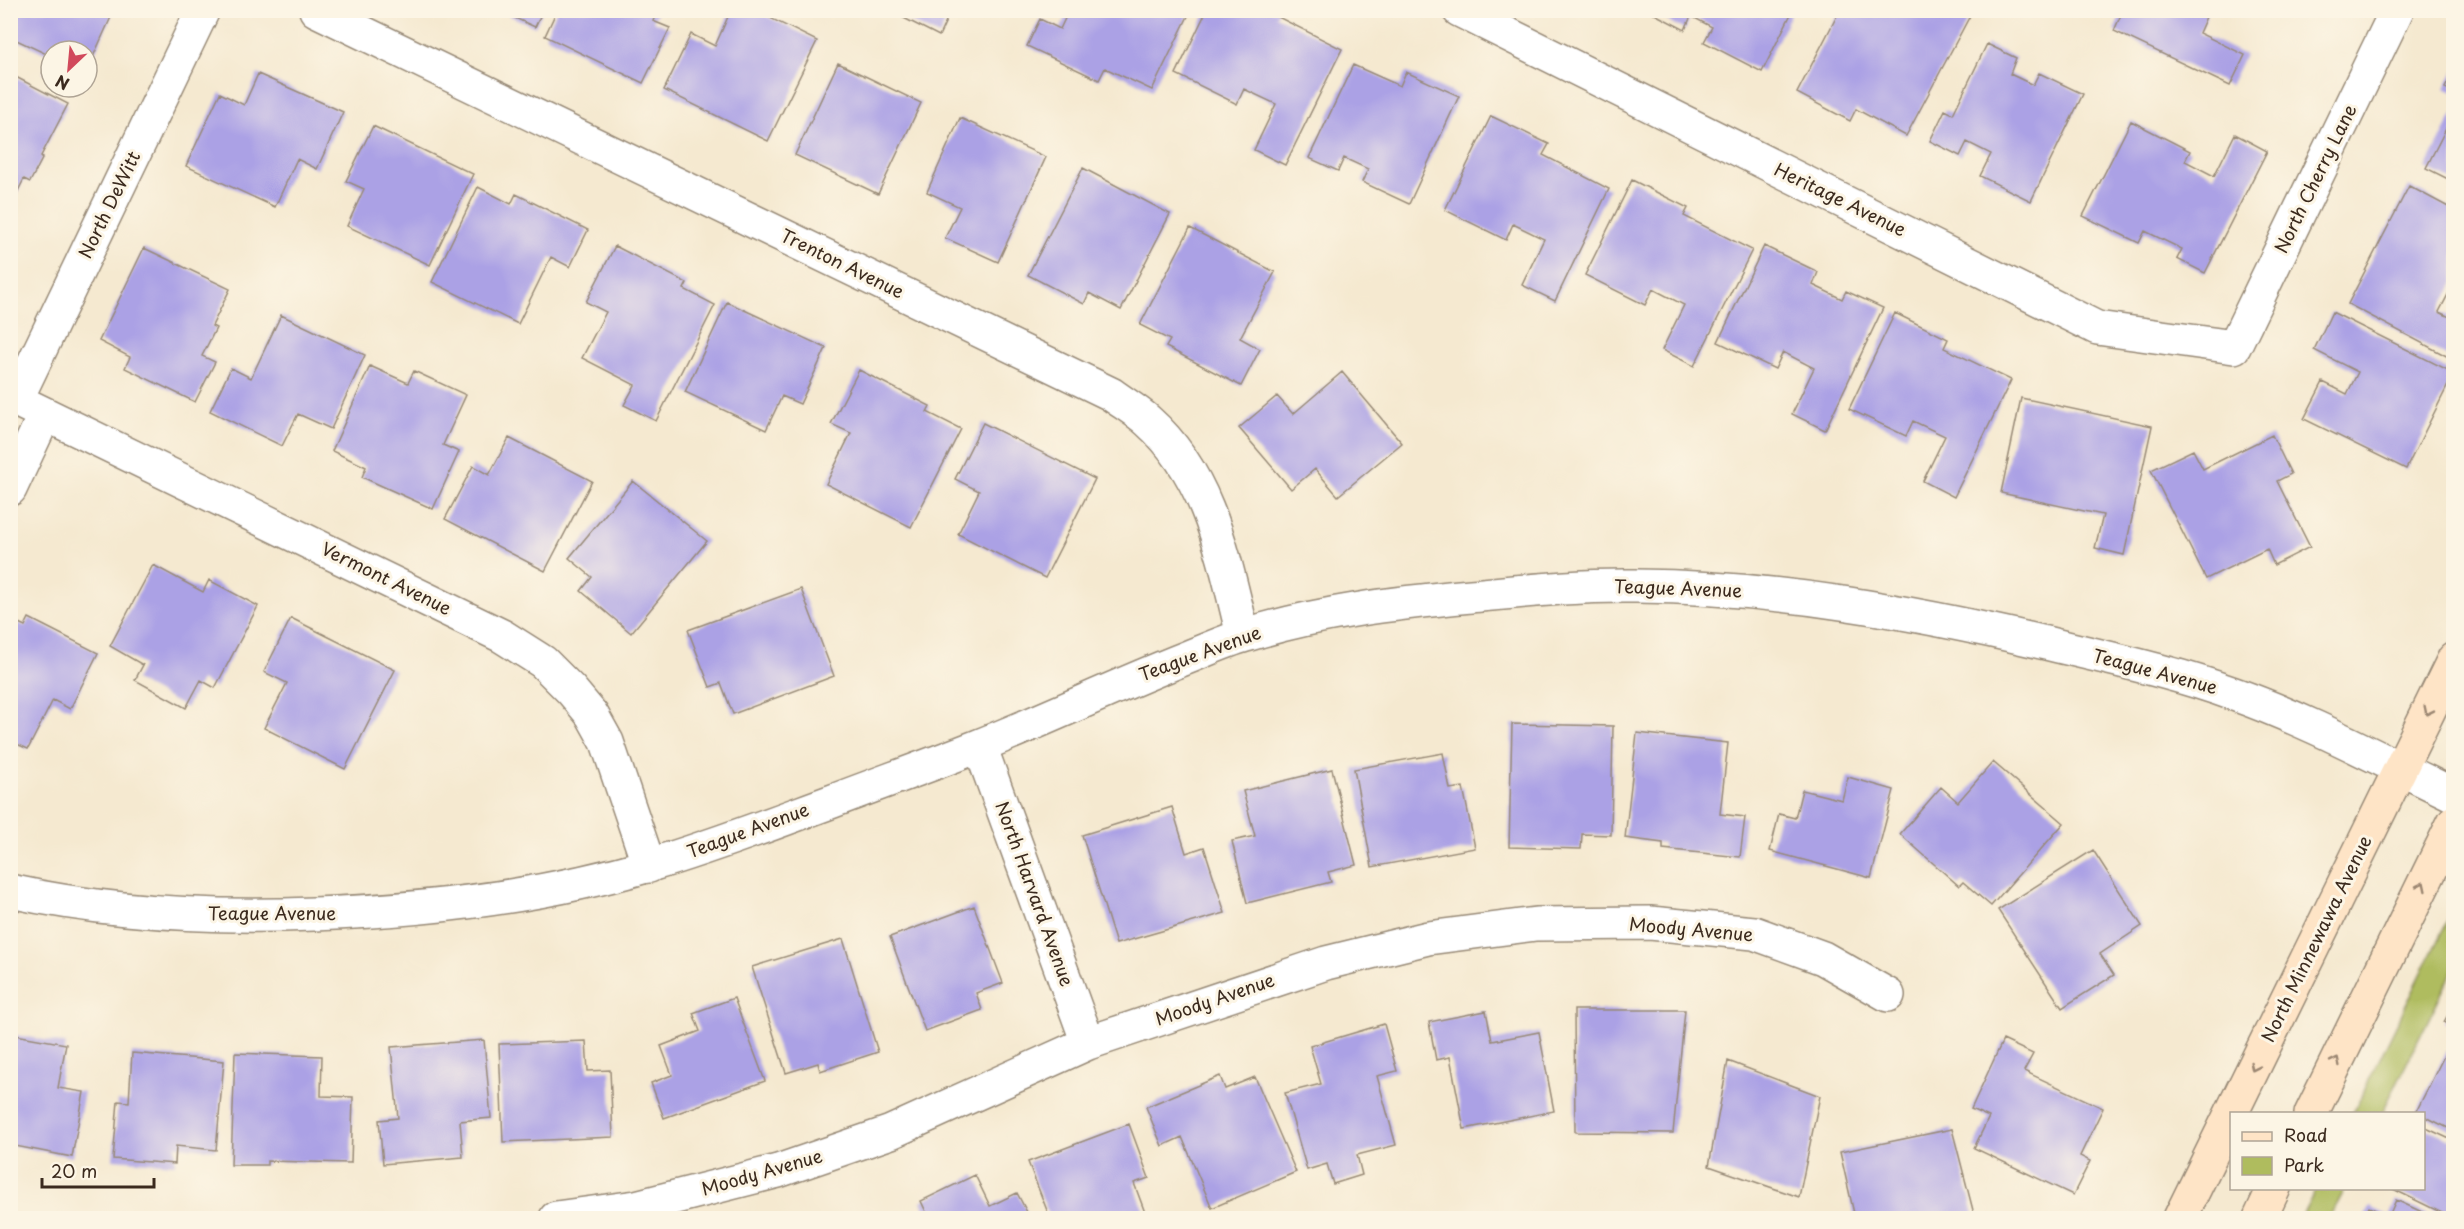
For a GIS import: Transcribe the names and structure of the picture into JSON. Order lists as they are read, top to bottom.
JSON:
{
  "streets": {
    "main road": ["North Minnewawa Avenue"],
    "street": [
      "North Cherry Lane",
      "Heritage Avenue",
      "North DeWitt",
      "Trenton Avenue",
      "Vermont Avenue",
      "Teague Avenue",
      "North Harvard Avenue",
      "Moody Avenue"
    ]
  },
  "crossings": [
    ["North Cherry Lane", "Heritage Avenue"],
    ["North DeWitt", "Vermont Avenue"],
    ["Trenton Avenue", "Teague Avenue"],
    ["Vermont Avenue", "Teague Avenue"],
    ["Teague Avenue", "North Harvard Avenue"],
    ["Teague Avenue", "North Minnewawa Avenue"],
    ["North Harvard Avenue", "Moody Avenue"]
  ],
  "legend": ["Road", "Park"],
  "scale_bar": "20 m",
  "north": "bottom left"
}
